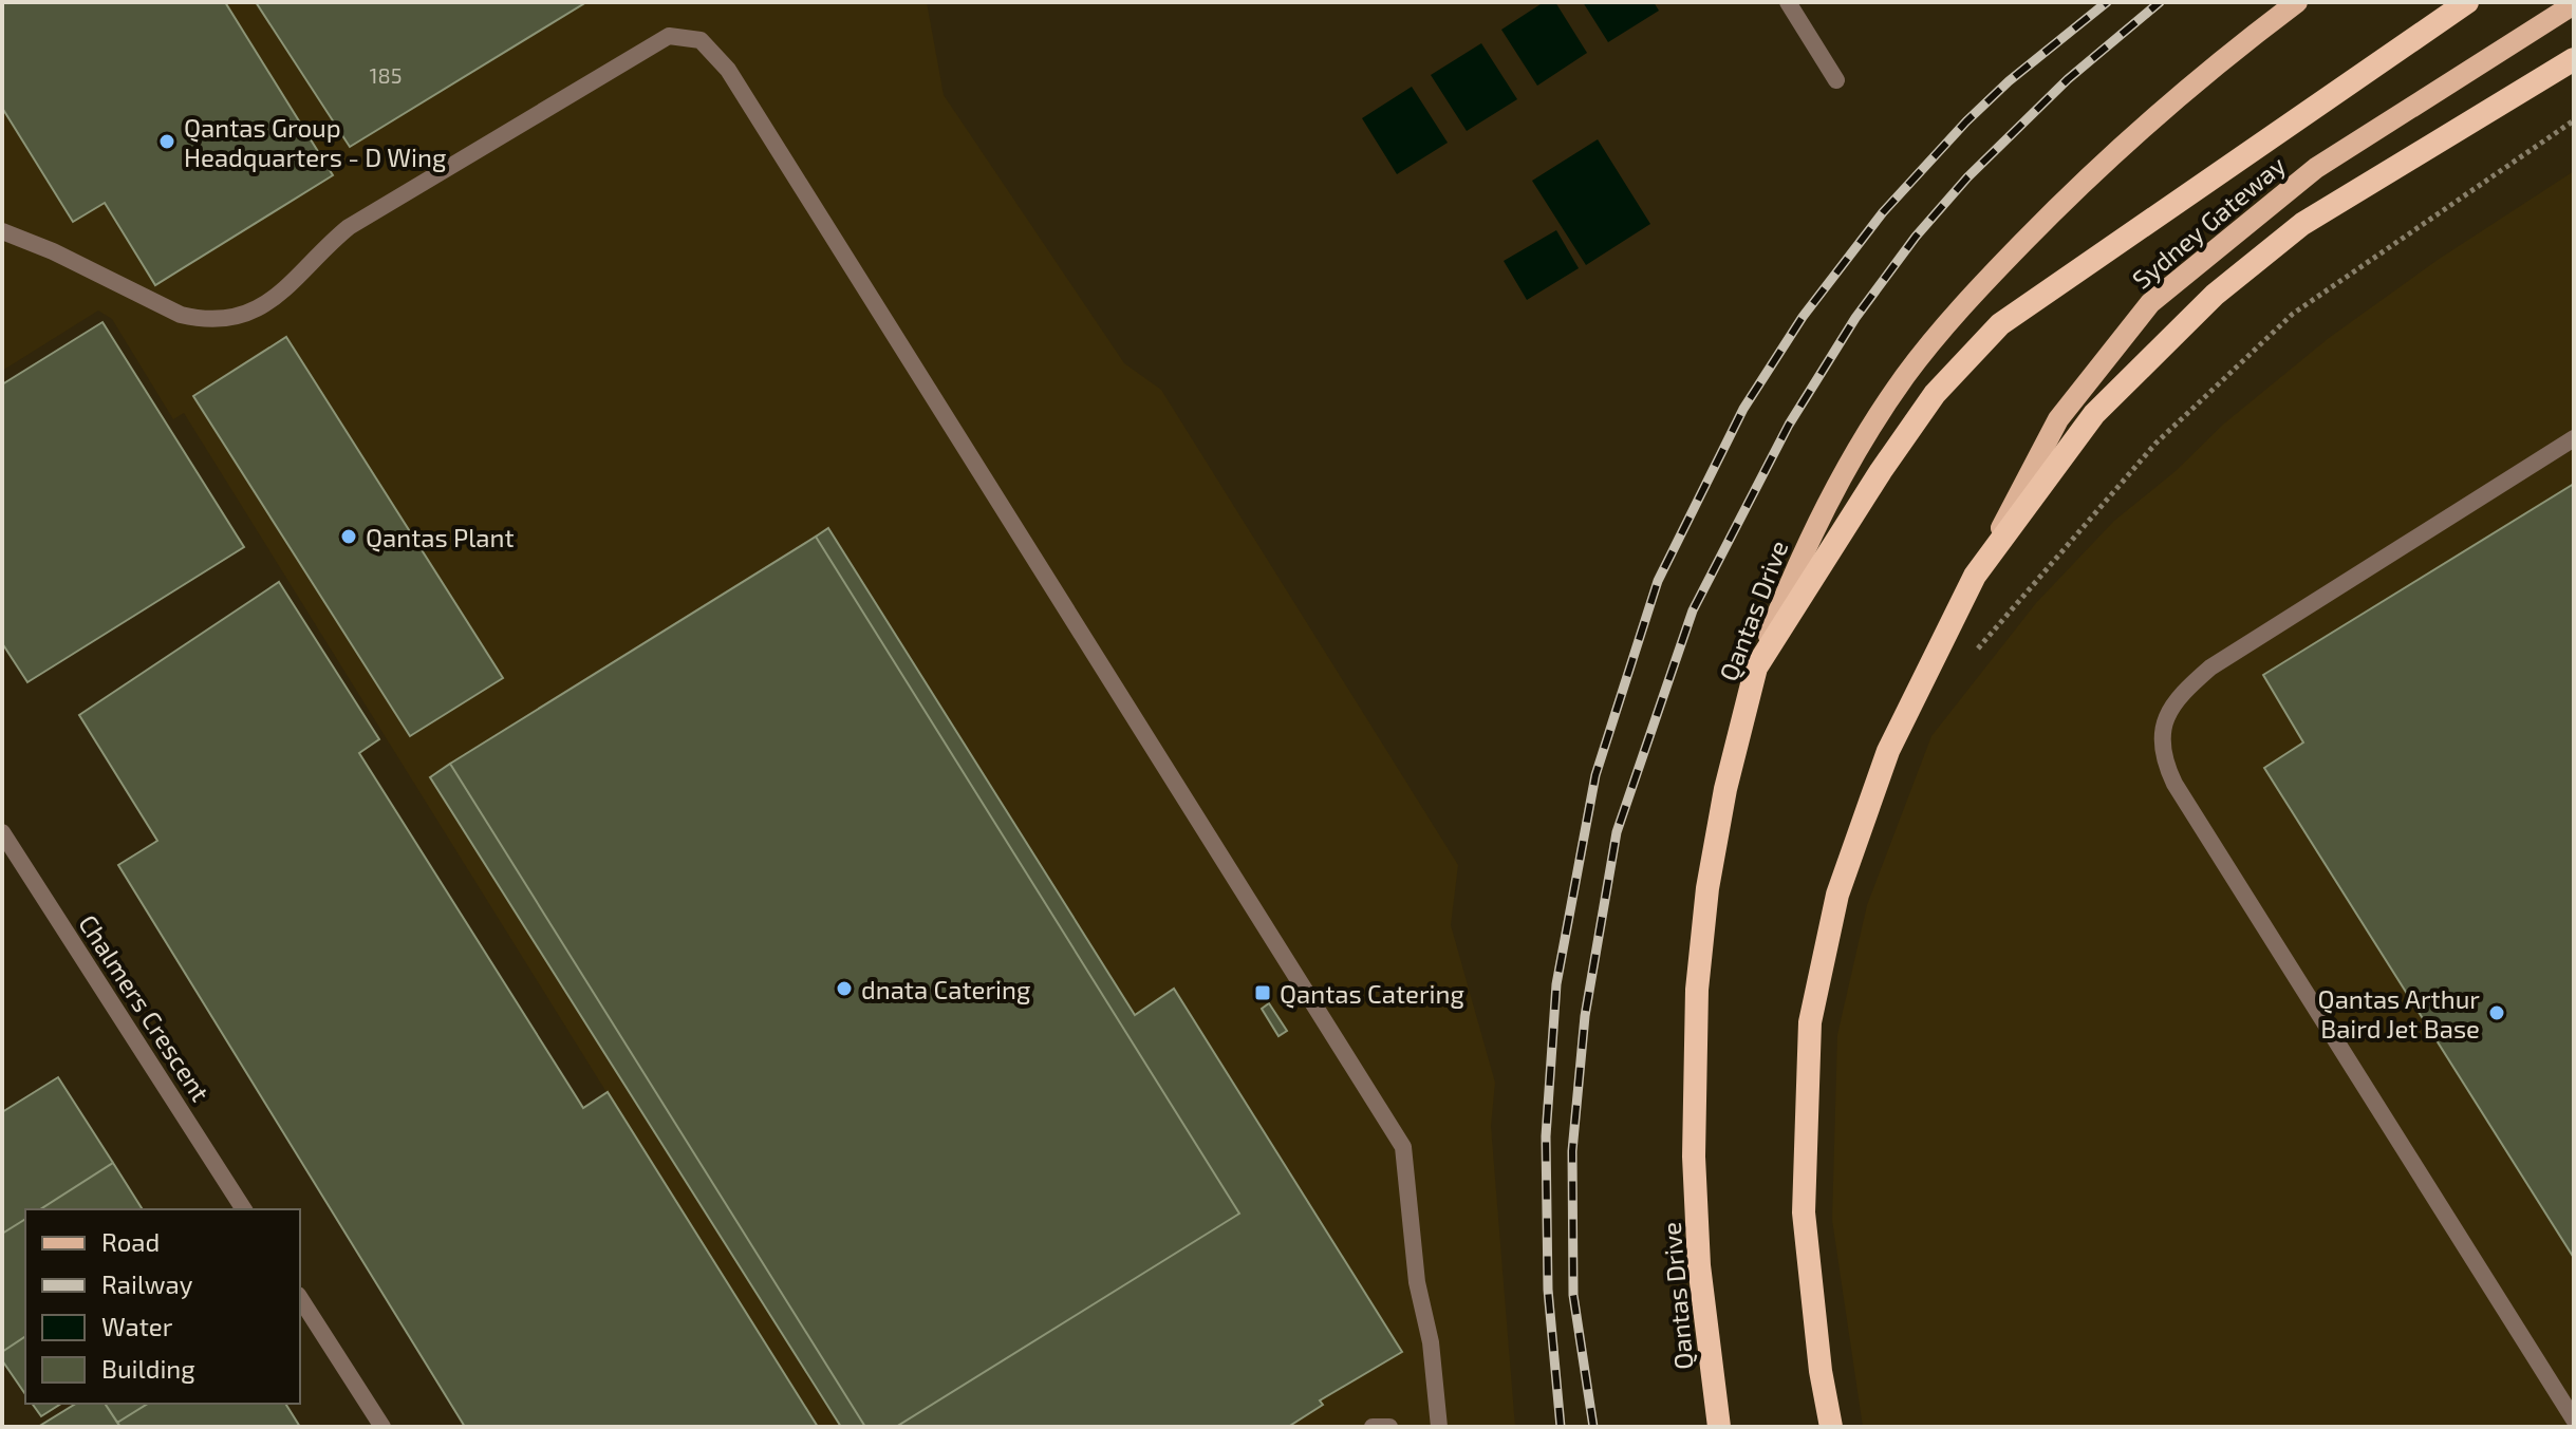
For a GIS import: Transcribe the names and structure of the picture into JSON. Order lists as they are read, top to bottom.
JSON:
{
  "streets": {
    "highway": ["Qantas Drive"],
    "main road": ["Sydney Gateway"],
    "street": ["Chalmers Crescent"]
  },
  "places": {
    "other": [
      "Qantas Group Headquarters - D Wing",
      "Qantas Plant",
      "dnata Catering",
      "Qantas Arthur Baird Jet Base"
    ],
    "transit": ["Qantas Catering"]
  },
  "house_numbers": ["185"],
  "legend": [
    "Road",
    "Railway",
    "Water",
    "Building"
  ]
}
